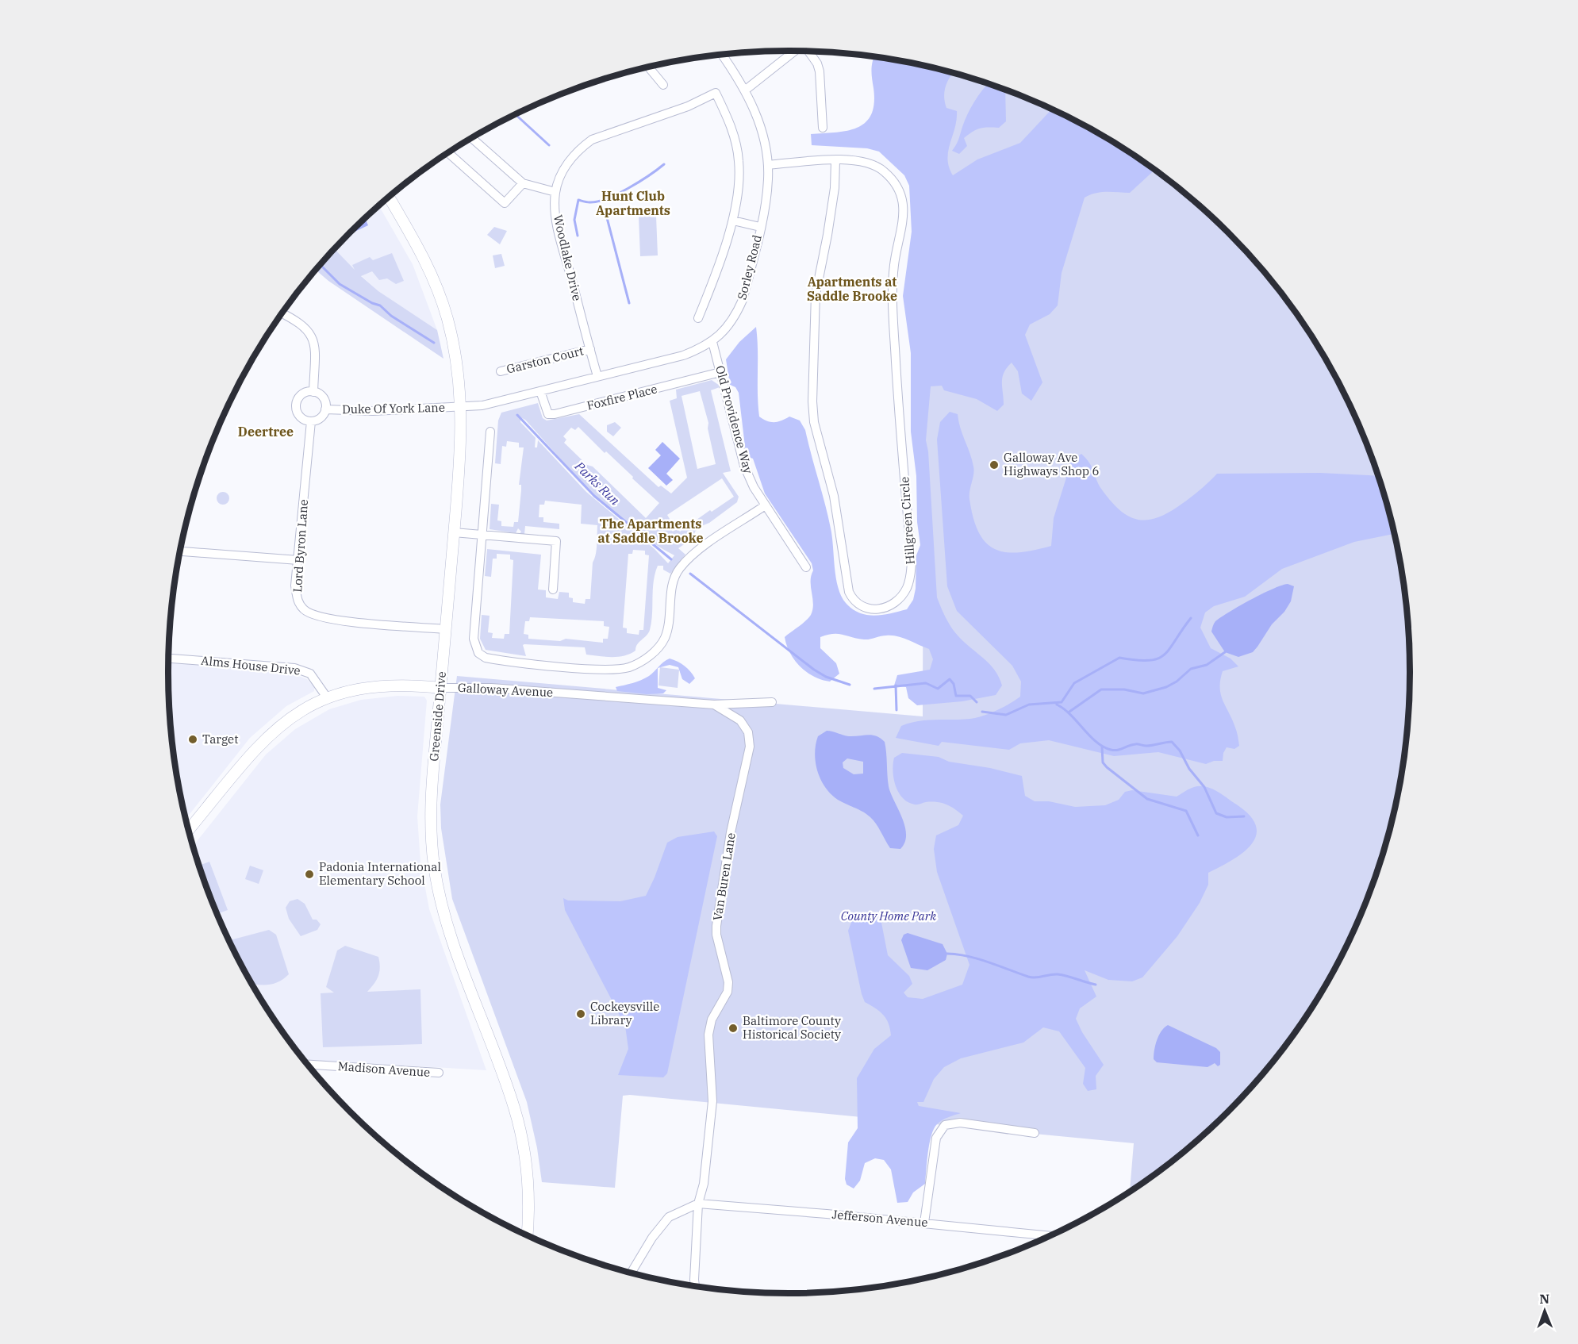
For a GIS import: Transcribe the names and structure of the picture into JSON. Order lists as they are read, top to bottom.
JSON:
{
  "streets": {
    "street": [
      "Woodlake Drive",
      "Sorley Road",
      "Garston Court",
      "Foxfire Place",
      "Duke Of York Lane",
      "Old Providence Way",
      "Hillgreen Circle",
      "Lord Byron Lane",
      "Alms House Drive",
      "Galloway Avenue",
      "Greenside Drive",
      "Van Buren Lane",
      "Madison Avenue",
      "Jefferson Avenue"
    ]
  },
  "crossings": [
    ["Woodlake Drive", "Sorley Road"],
    ["Woodlake Drive", "Garston Court"],
    ["Sorley Road", "Foxfire Place"],
    ["Sorley Road", "Duke Of York Lane"],
    ["Sorley Road", "Old Providence Way"],
    ["Sorley Road", "Hillgreen Circle"],
    ["Sorley Road", "Greenside Drive"],
    ["Foxfire Place", "Old Providence Way"],
    ["Duke Of York Lane", "Lord Byron Lane"],
    ["Duke Of York Lane", "Greenside Drive"],
    ["Lord Byron Lane", "Greenside Drive"],
    ["Alms House Drive", "Galloway Avenue"],
    ["Galloway Avenue", "Greenside Drive"],
    ["Galloway Avenue", "Van Buren Lane"],
    ["Van Buren Lane", "Jefferson Avenue"]
  ],
  "districts": [
    "Hunt Club Apartments",
    "Apartments at Saddle Brooke",
    "Deertree",
    "The Apartments at Saddle Brooke"
  ],
  "water": ["Parks Run"],
  "parks": ["County Home Park"],
  "places": [
    "Galloway Ave Highways Shop 6",
    "Target",
    "Padonia International Elementary School",
    "Cockeysville Library",
    "Baltimore County Historical Society"
  ],
  "north": "top"
}
